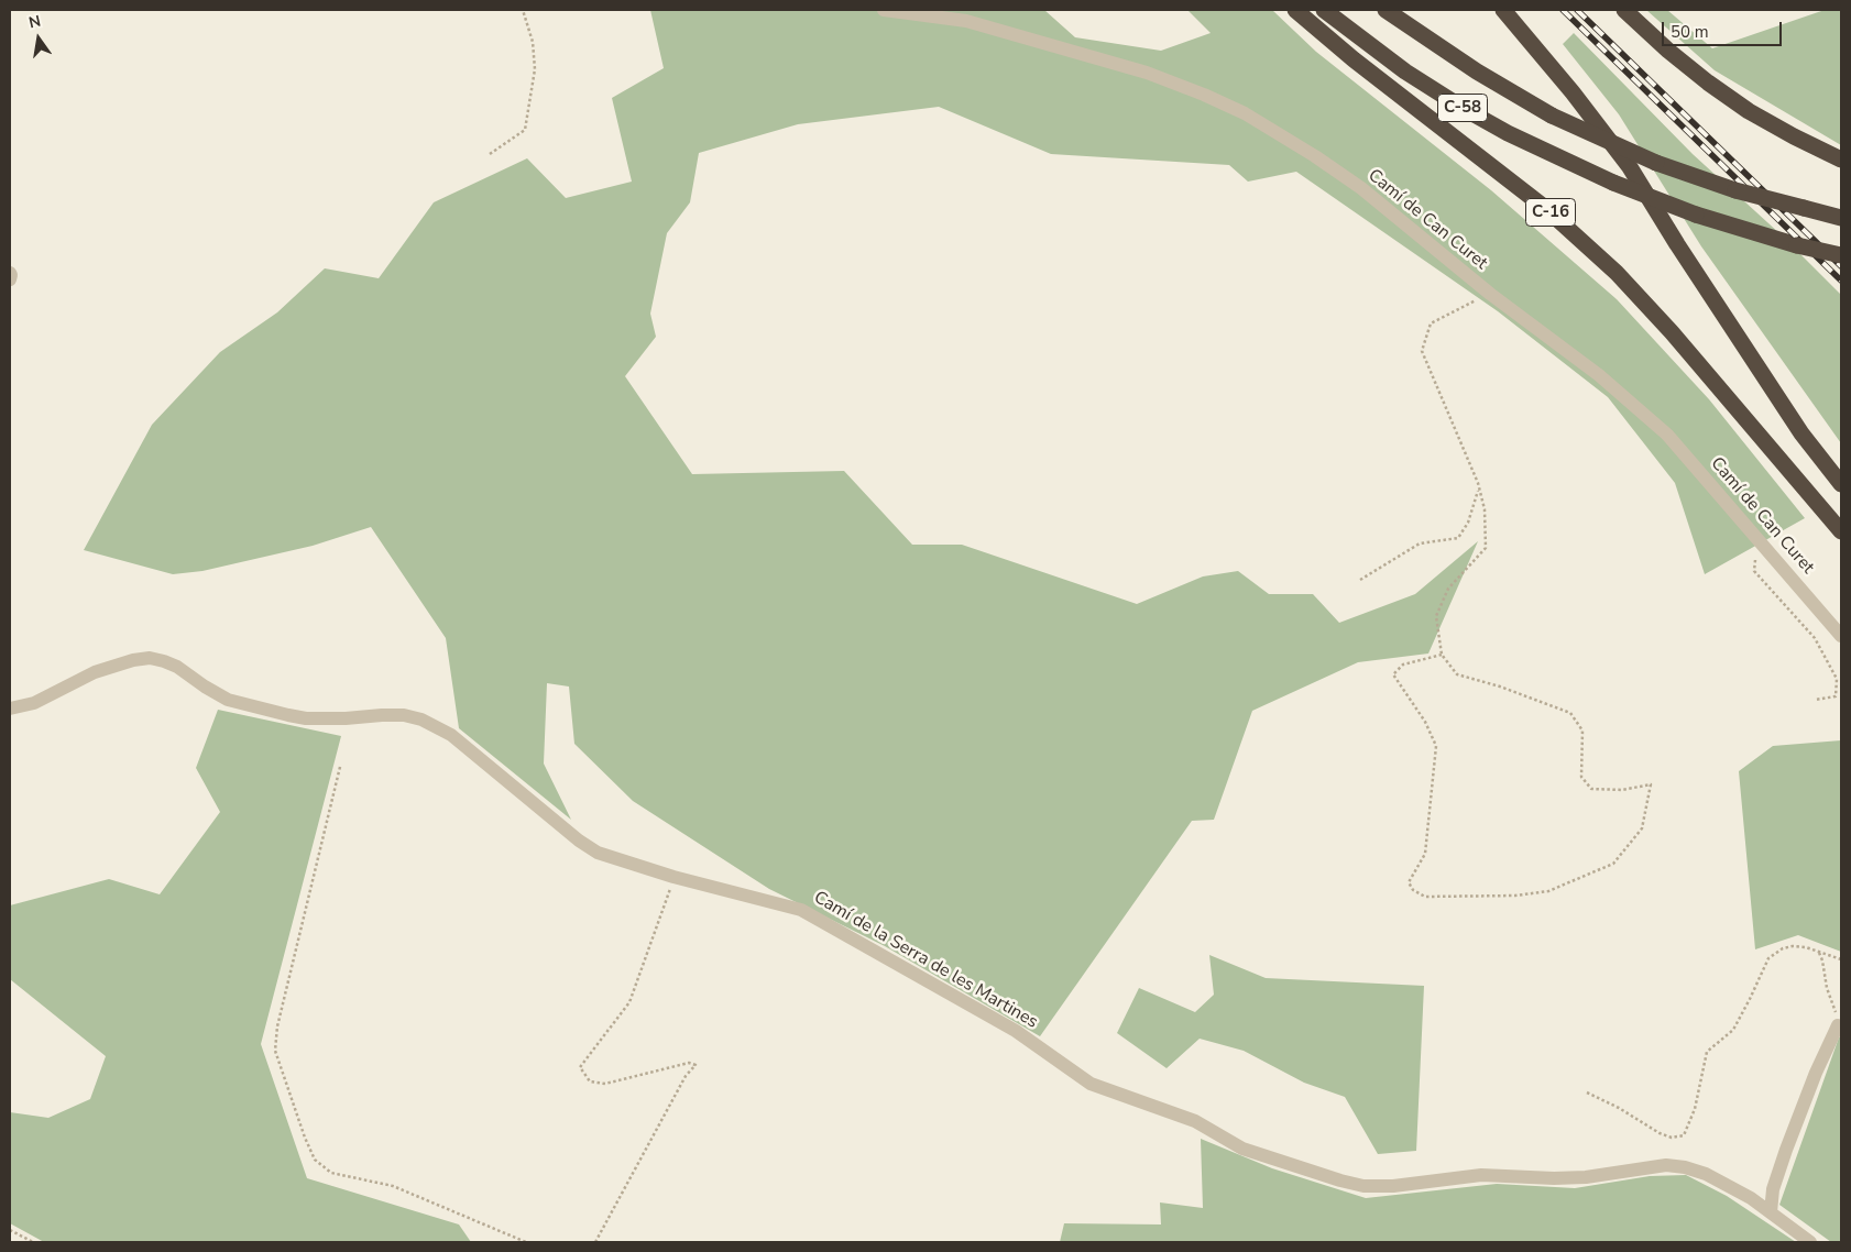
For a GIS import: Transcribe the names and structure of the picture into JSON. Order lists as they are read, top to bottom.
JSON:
{
  "streets": {
    "highway": ["C-58", "C-16"],
    "street": ["Camí de Can Curet", "Camí de la Serra de les Martines"]
  },
  "scale_bar": "50 m",
  "north": "top"
}
